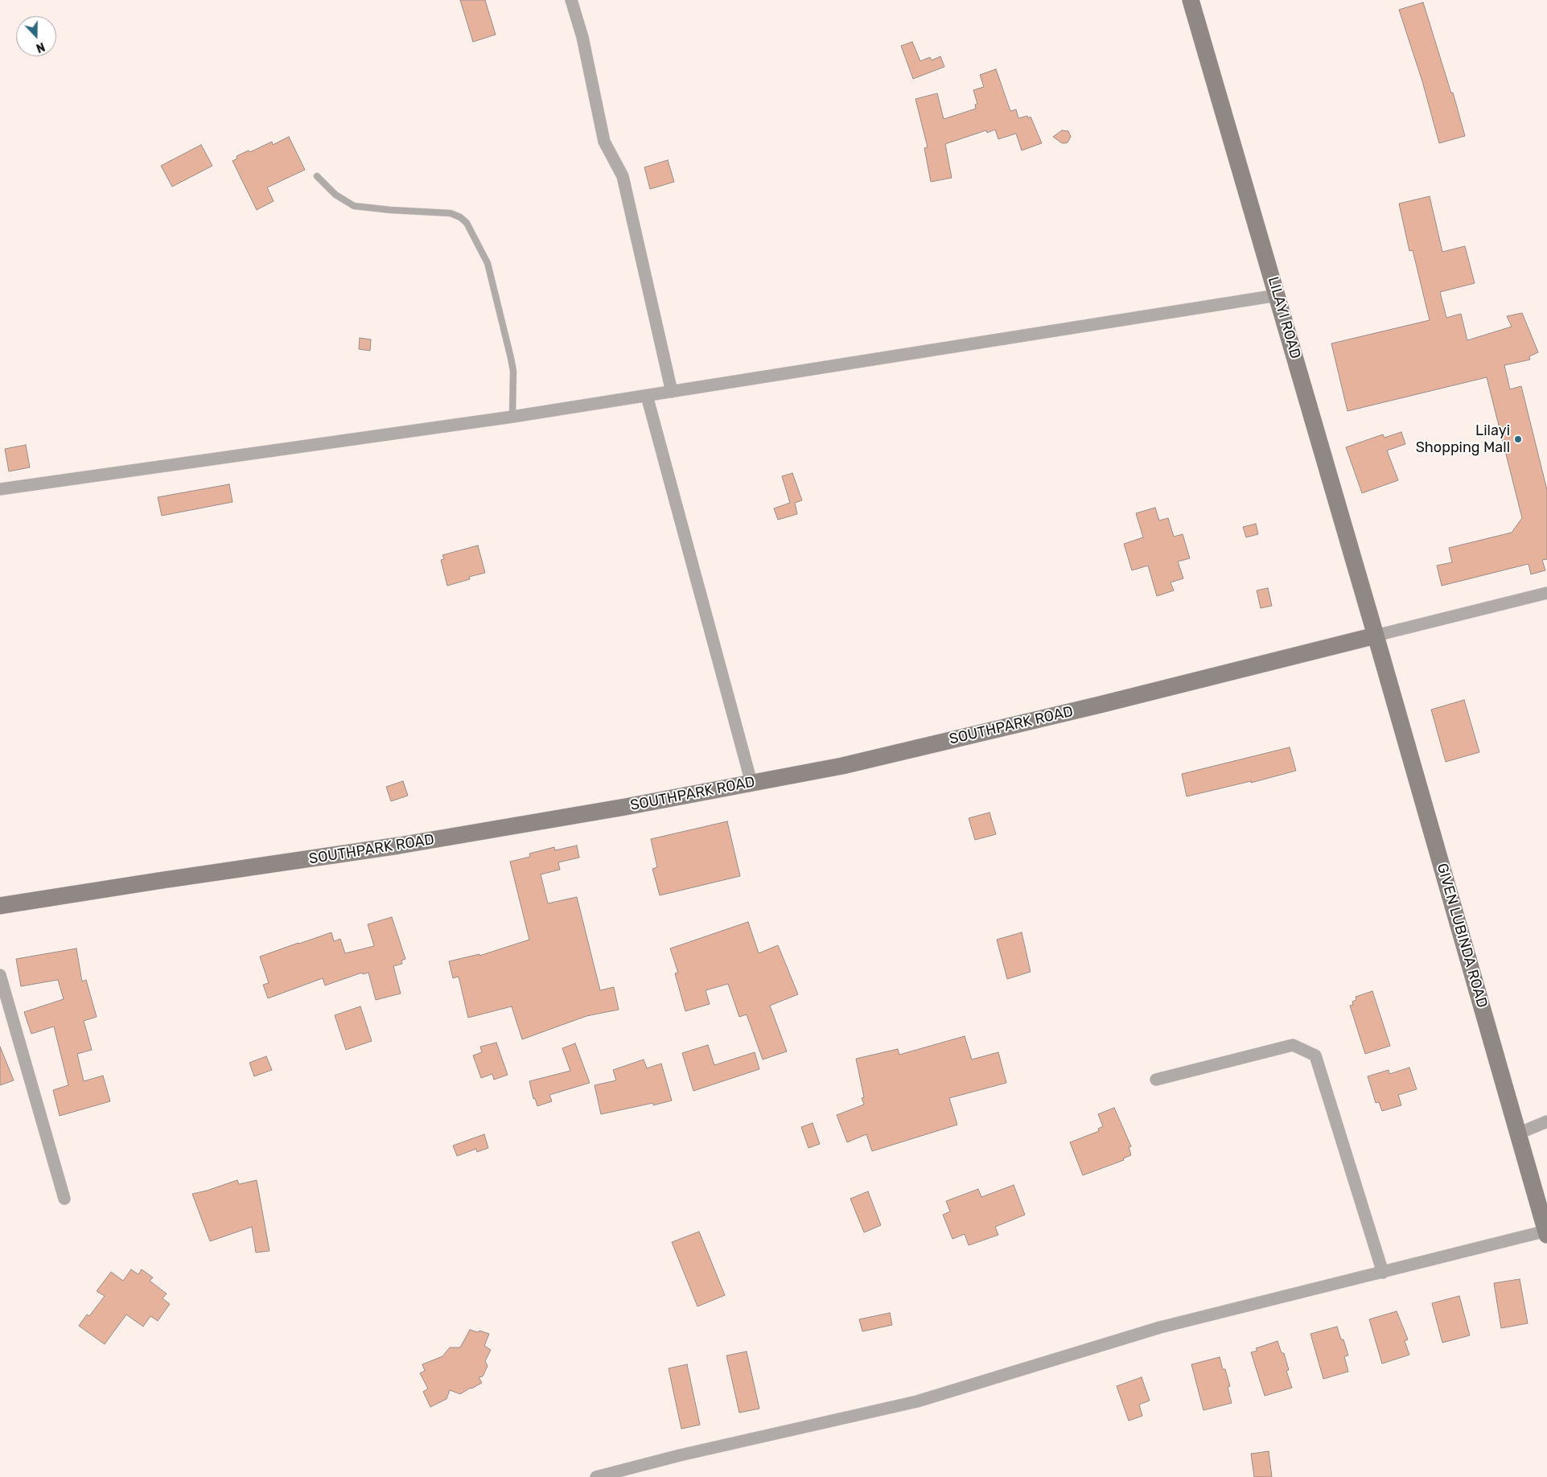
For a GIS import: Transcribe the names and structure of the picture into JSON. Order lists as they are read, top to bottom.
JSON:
{
  "streets": {
    "street": ["LILAYI ROAD", "SOUTHPARK ROAD", "GIVEN LUBINDA ROAD"]
  },
  "crossings": [
    ["LILAYI ROAD", "SOUTHPARK ROAD"],
    ["LILAYI ROAD", "GIVEN LUBINDA ROAD"],
    ["SOUTHPARK ROAD", "GIVEN LUBINDA ROAD"]
  ],
  "places": ["Lilayi Shopping Mall"],
  "north": "bottom"
}
